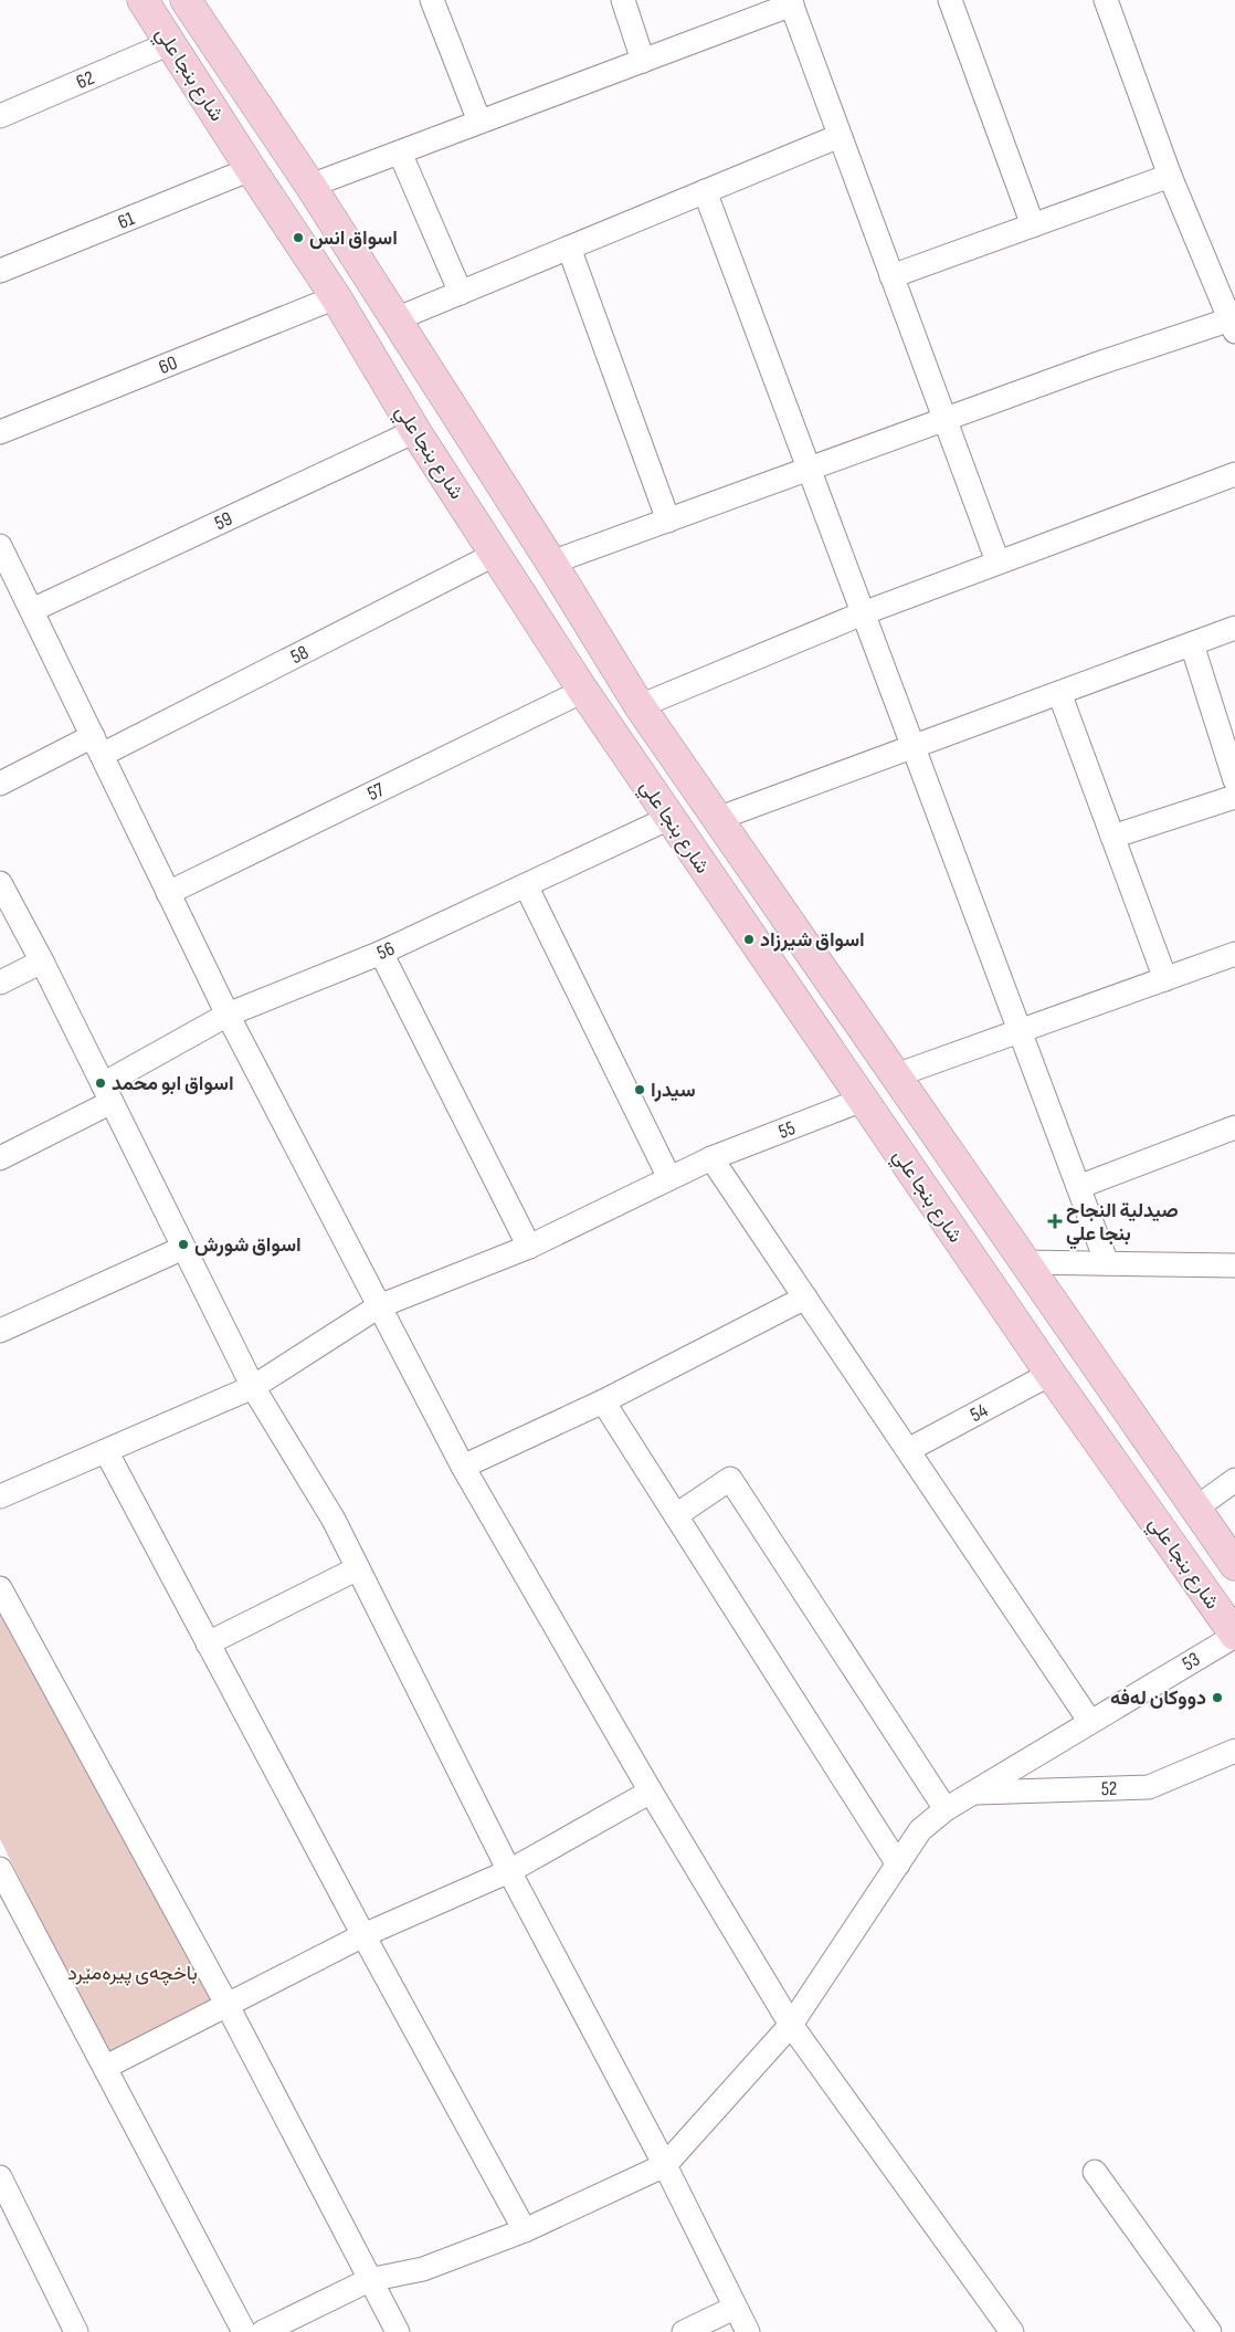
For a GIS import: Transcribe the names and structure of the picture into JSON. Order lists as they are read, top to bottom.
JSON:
{
  "streets": {
    "main road": ["شارع بنجا علي"],
    "street": [
      "62",
      "61",
      "60",
      "59",
      "58",
      "57",
      "56",
      "55",
      "54",
      "53",
      "52"
    ]
  },
  "crossings": [
    ["شارع بنجا علي", "62"],
    ["شارع بنجا علي", "61"],
    ["شارع بنجا علي", "60"],
    ["شارع بنجا علي", "59"],
    ["شارع بنجا علي", "58"],
    ["شارع بنجا علي", "57"],
    ["شارع بنجا علي", "56"],
    ["شارع بنجا علي", "55"],
    ["شارع بنجا علي", "54"],
    ["شارع بنجا علي", "53"],
    ["53", "52"]
  ],
  "parks": ["باخچەی پیرەمێرد"],
  "places": {
    "other": [
      "اسواق انس",
      "اسواق شيرزاد",
      "اسواق ابو محمد",
      "سيدرا",
      "اسواق شورش",
      "دووكان لەفە"
    ],
    "health": ["صيدلية النجاح بنجا علي"]
  }
}
